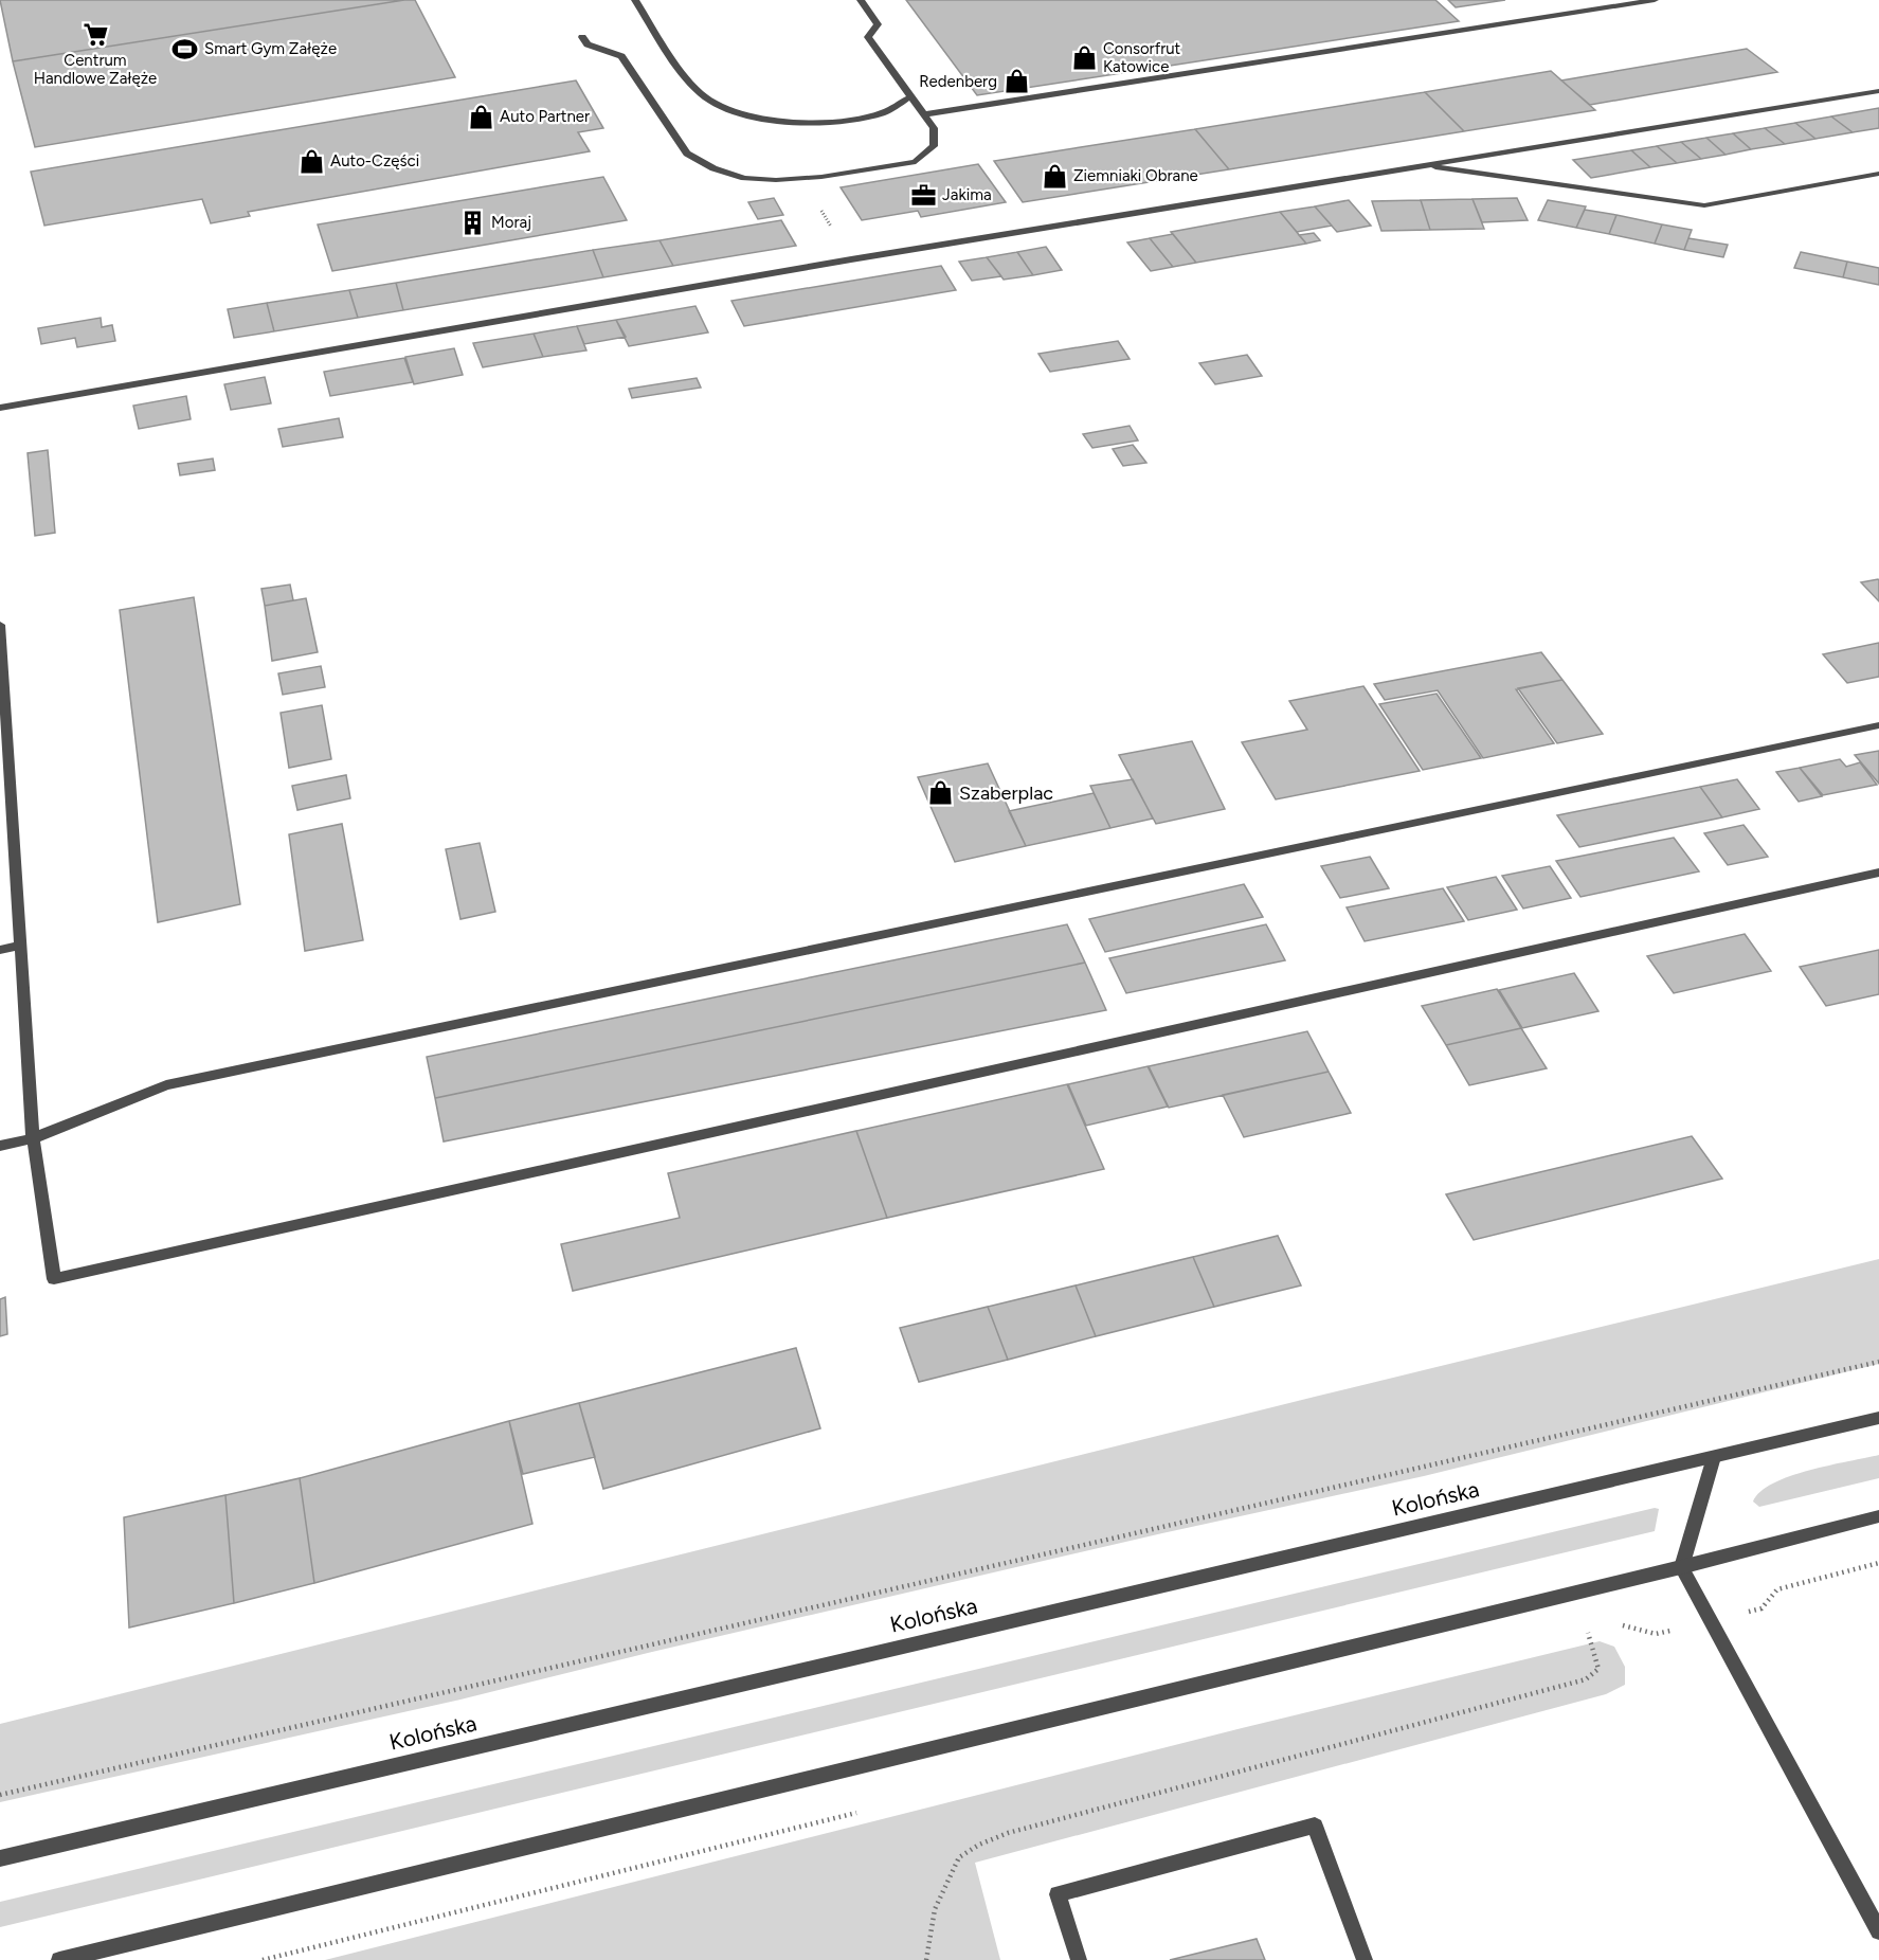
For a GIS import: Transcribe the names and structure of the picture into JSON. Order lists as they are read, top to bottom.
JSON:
{
  "streets": {
    "street": ["Kolońska"]
  },
  "places": {
    "supermarket": ["Centrum Handlowe Załęże"],
    "sports": ["Smart Gym Załęże"],
    "shop": [
      "Consorfrut Katowice",
      "Redenberg",
      "Auto Partner",
      "Auto-Części",
      "Ziemniaki Obrane",
      "Szaberplac"
    ],
    "office": ["Jakima"],
    "building": ["Moraj"]
  }
}
